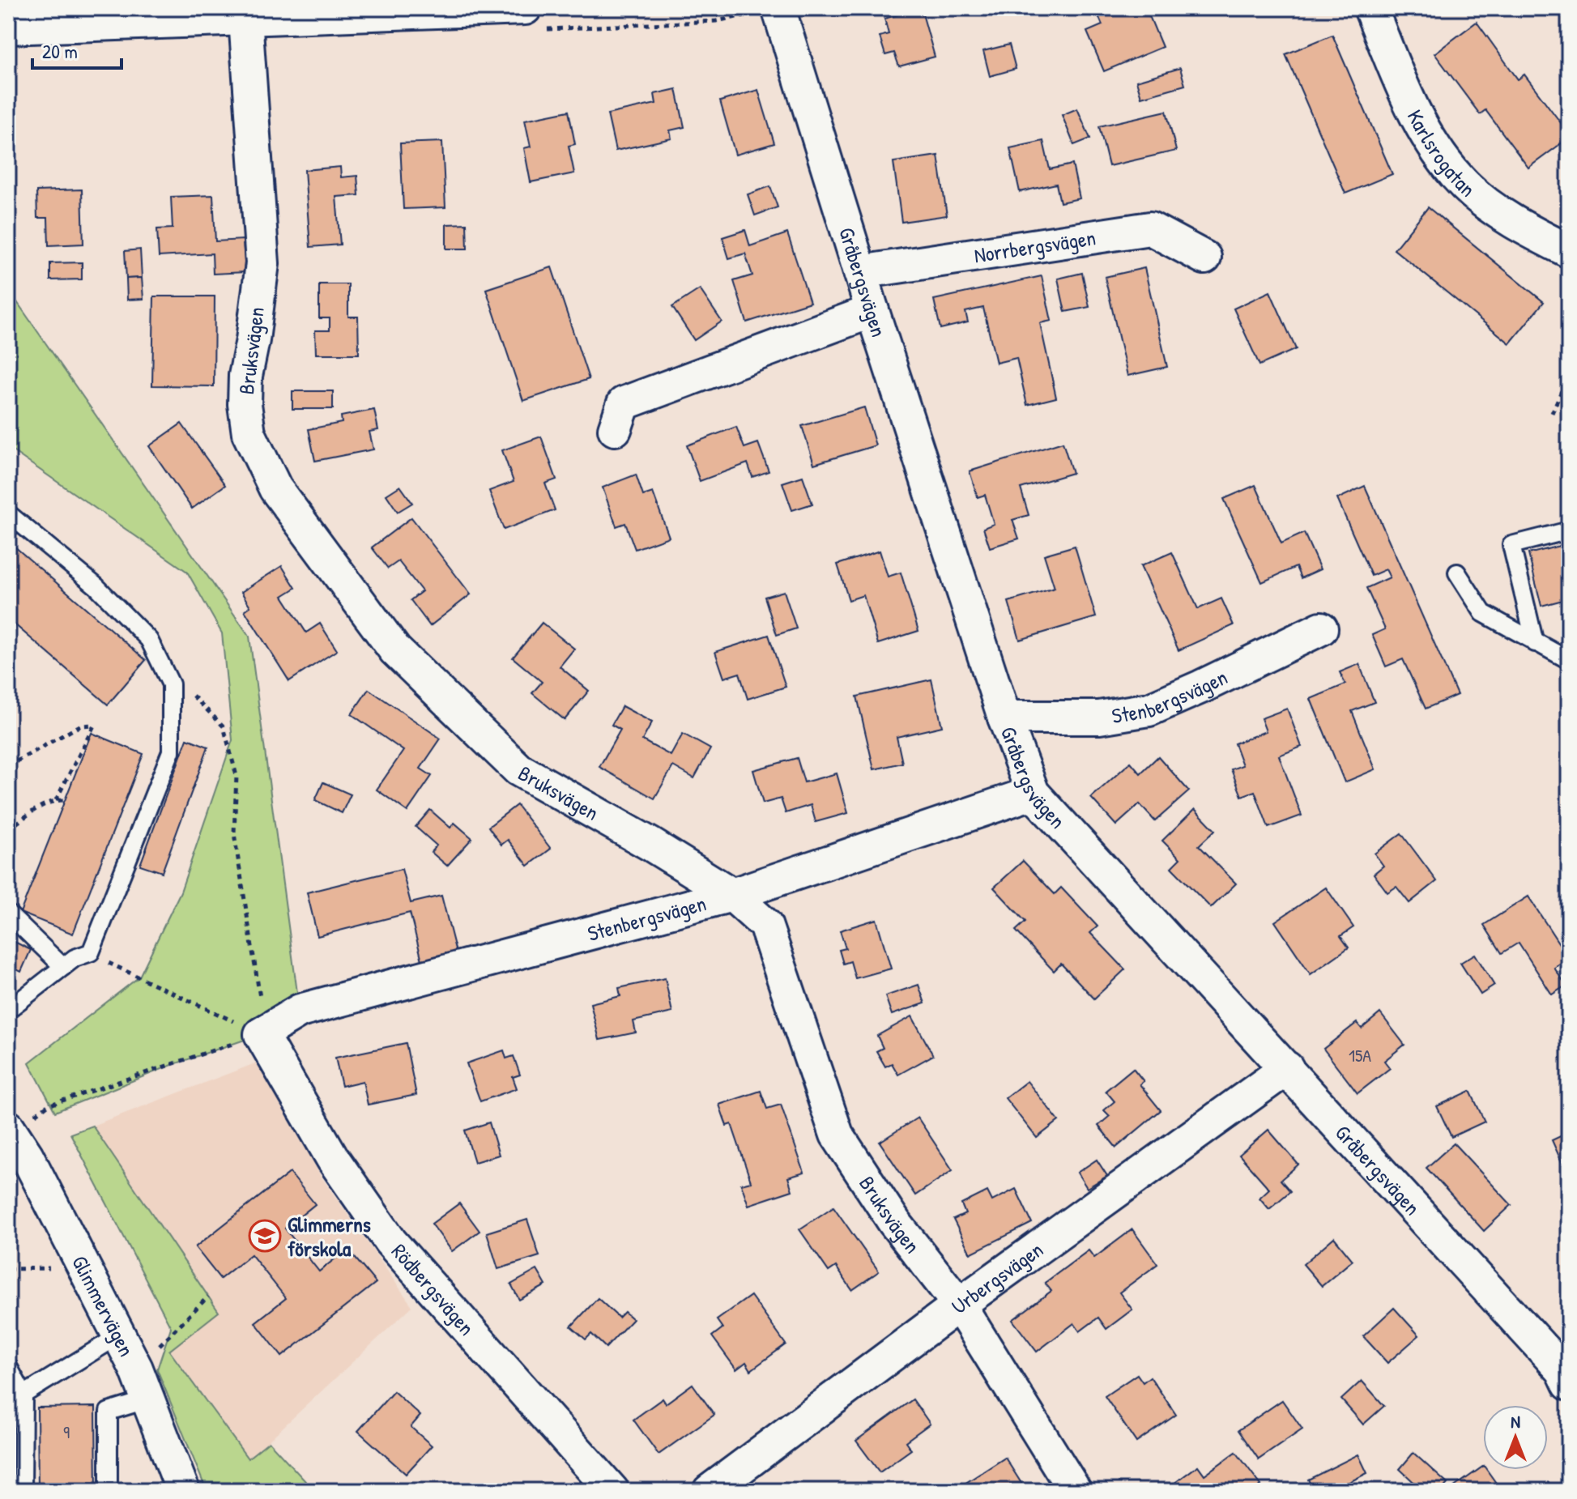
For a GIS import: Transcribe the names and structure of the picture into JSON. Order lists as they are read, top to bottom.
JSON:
{
  "streets": {
    "street": [
      "Karlsrogatan",
      "Norrbergsvägen",
      "Gråbergsvägen",
      "Bruksvägen",
      "Stenbergsvägen",
      "Urbergsvägen",
      "Rödbergsvägen",
      "Glimmervägen"
    ]
  },
  "crossings": [
    ["Norrbergsvägen", "Gråbergsvägen"],
    ["Gråbergsvägen", "Stenbergsvägen"],
    ["Gråbergsvägen", "Urbergsvägen"],
    ["Bruksvägen", "Stenbergsvägen"],
    ["Bruksvägen", "Urbergsvägen"],
    ["Stenbergsvägen", "Rödbergsvägen"]
  ],
  "places": {
    "school or university": ["Glimmerns förskola"]
  },
  "house_numbers": ["15A", "9"],
  "scale_bar": "20 m",
  "north": "top"
}
